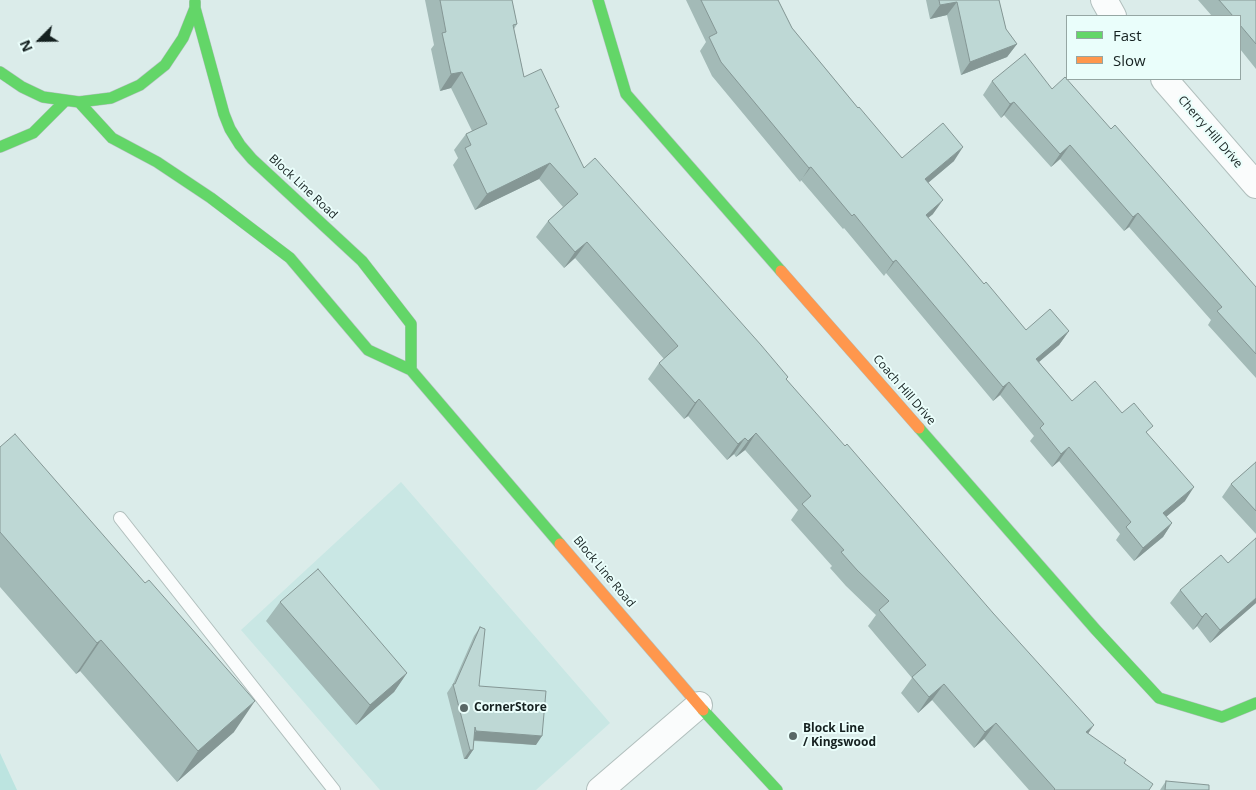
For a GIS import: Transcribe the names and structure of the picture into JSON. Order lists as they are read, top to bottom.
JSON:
{
  "streets": {
    "street": ["Cherry Hill Drive", "Block Line Road", "Coach Hill Drive"]
  },
  "places": ["CornerStore", "Block Line / Kingswood"],
  "legend": ["Fast", "Slow"],
  "north": "bottom left"
}
